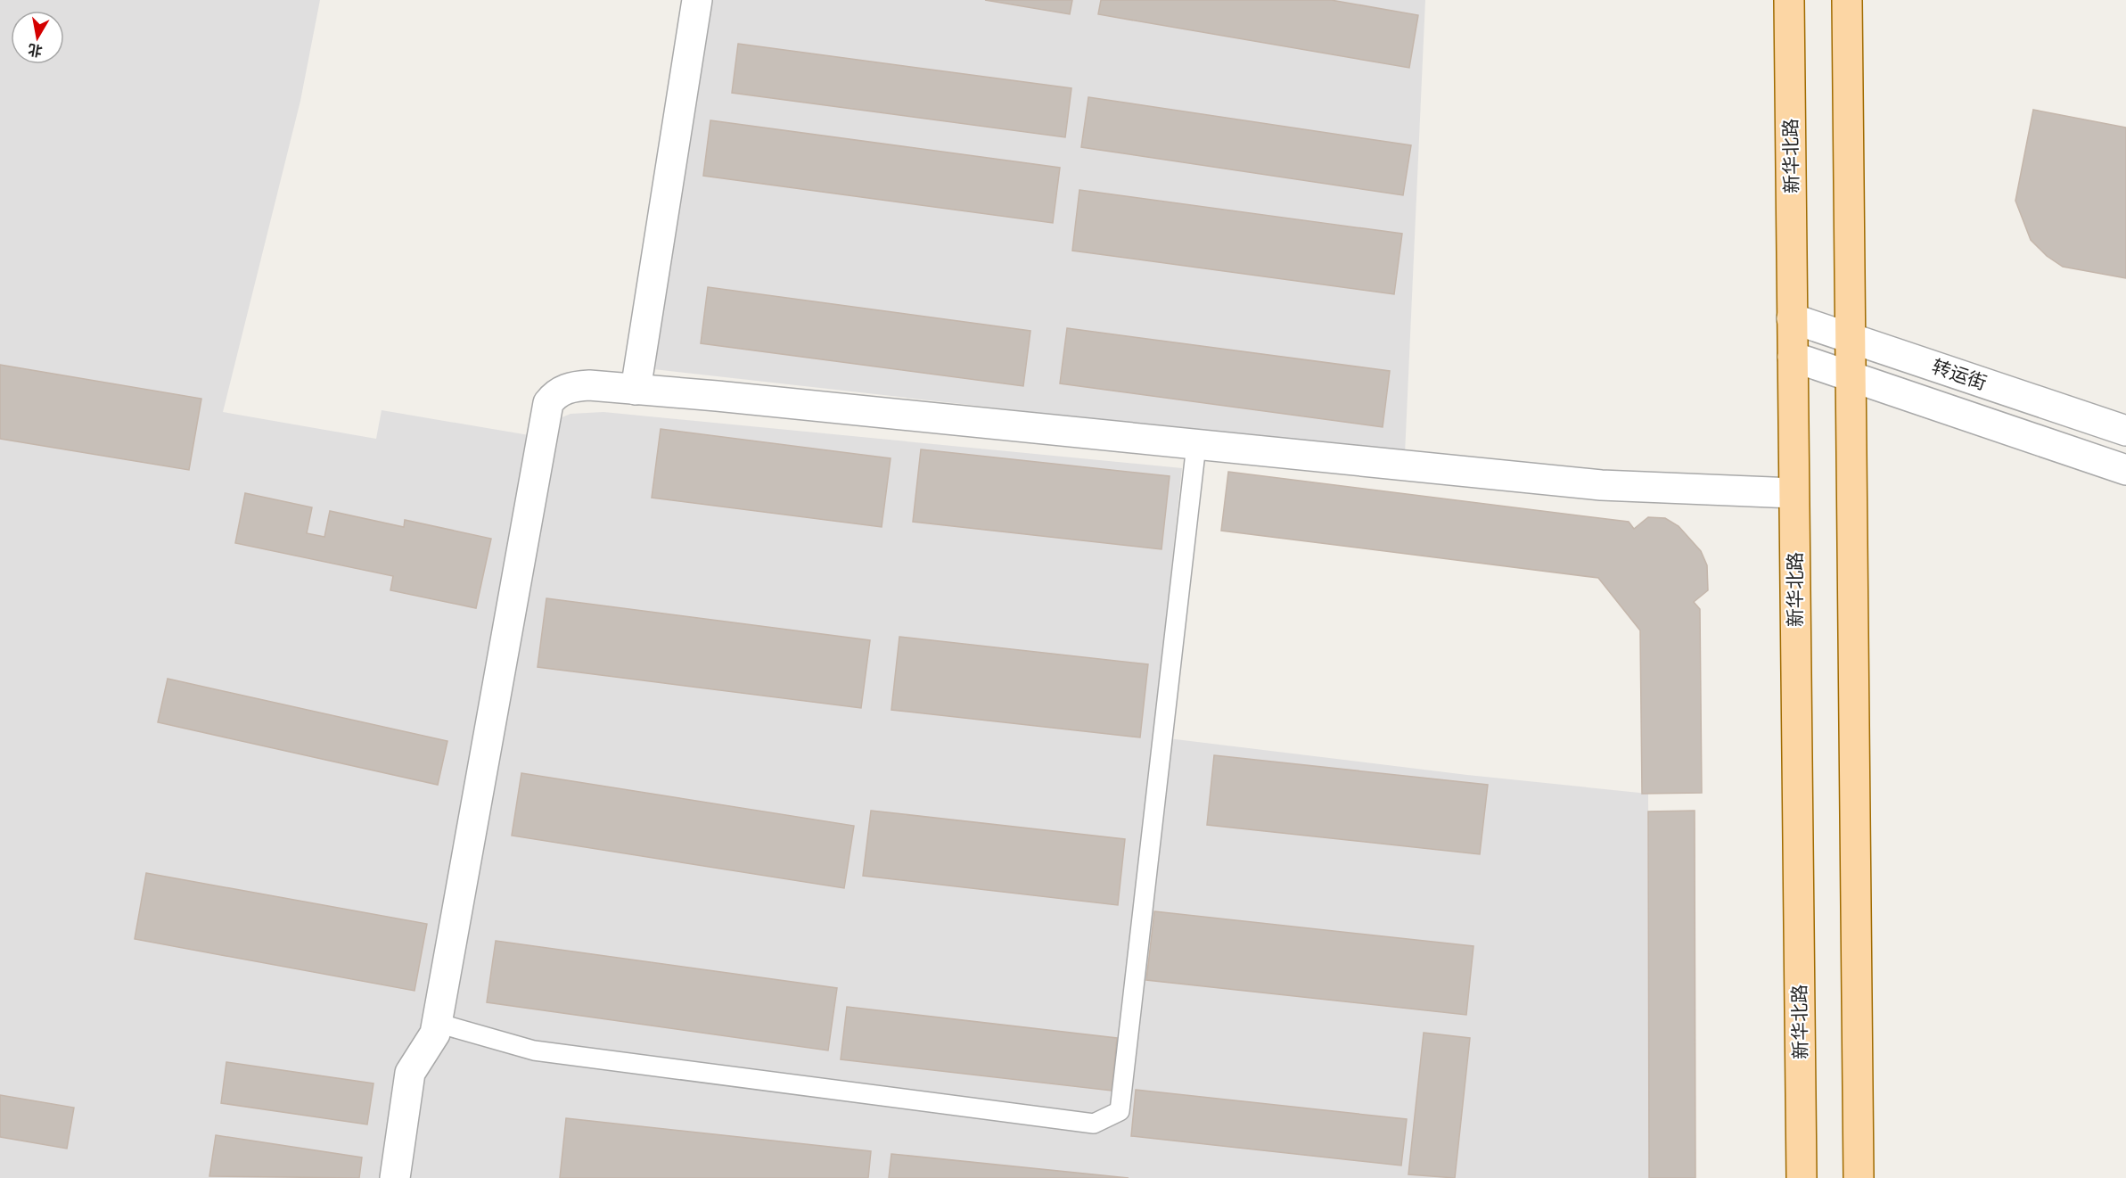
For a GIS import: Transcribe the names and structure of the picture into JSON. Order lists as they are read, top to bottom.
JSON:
{
  "streets": {
    "main road": ["新华北路"],
    "street": ["转运街"]
  },
  "crossings": [
    ["新华北路", "转运街"]
  ],
  "north": "bottom"
}
